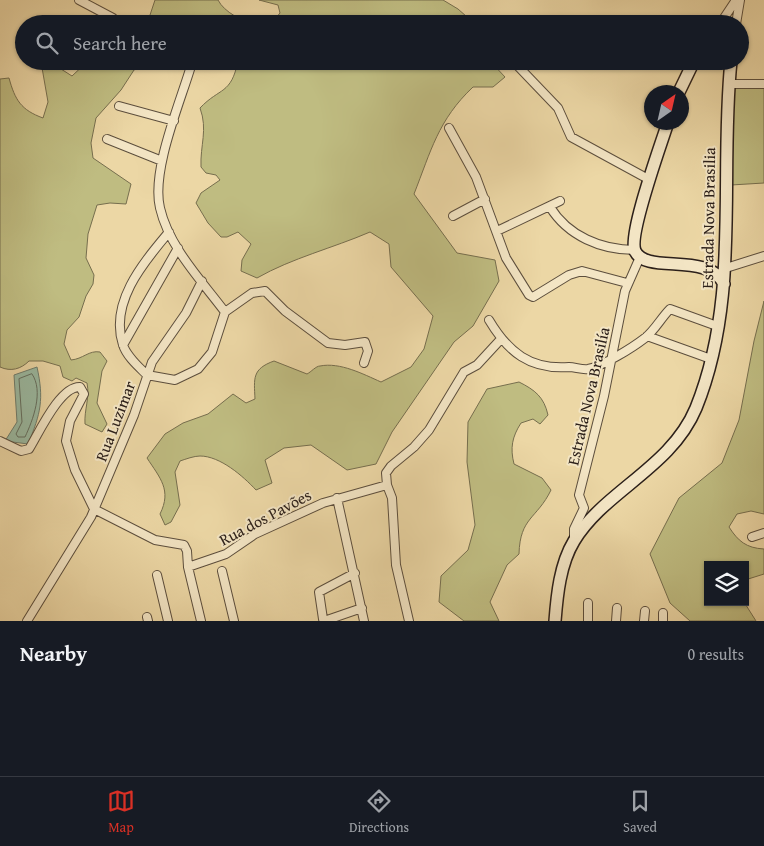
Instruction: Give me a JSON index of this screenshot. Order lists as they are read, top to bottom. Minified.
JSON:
{"streets":{"street":["Estrada Nova Brasilia","Estrada Nova Brasilía","Rua Luzimar","Rua dos Pavões"]},"crossings":[["Estrada Nova Brasilia","Estrada Nova Brasilía"]],"north":"top right","page":{"search":"Search here","heading":["Nearby","0 results"],"nav":["Map","Directions","Saved"]}}
